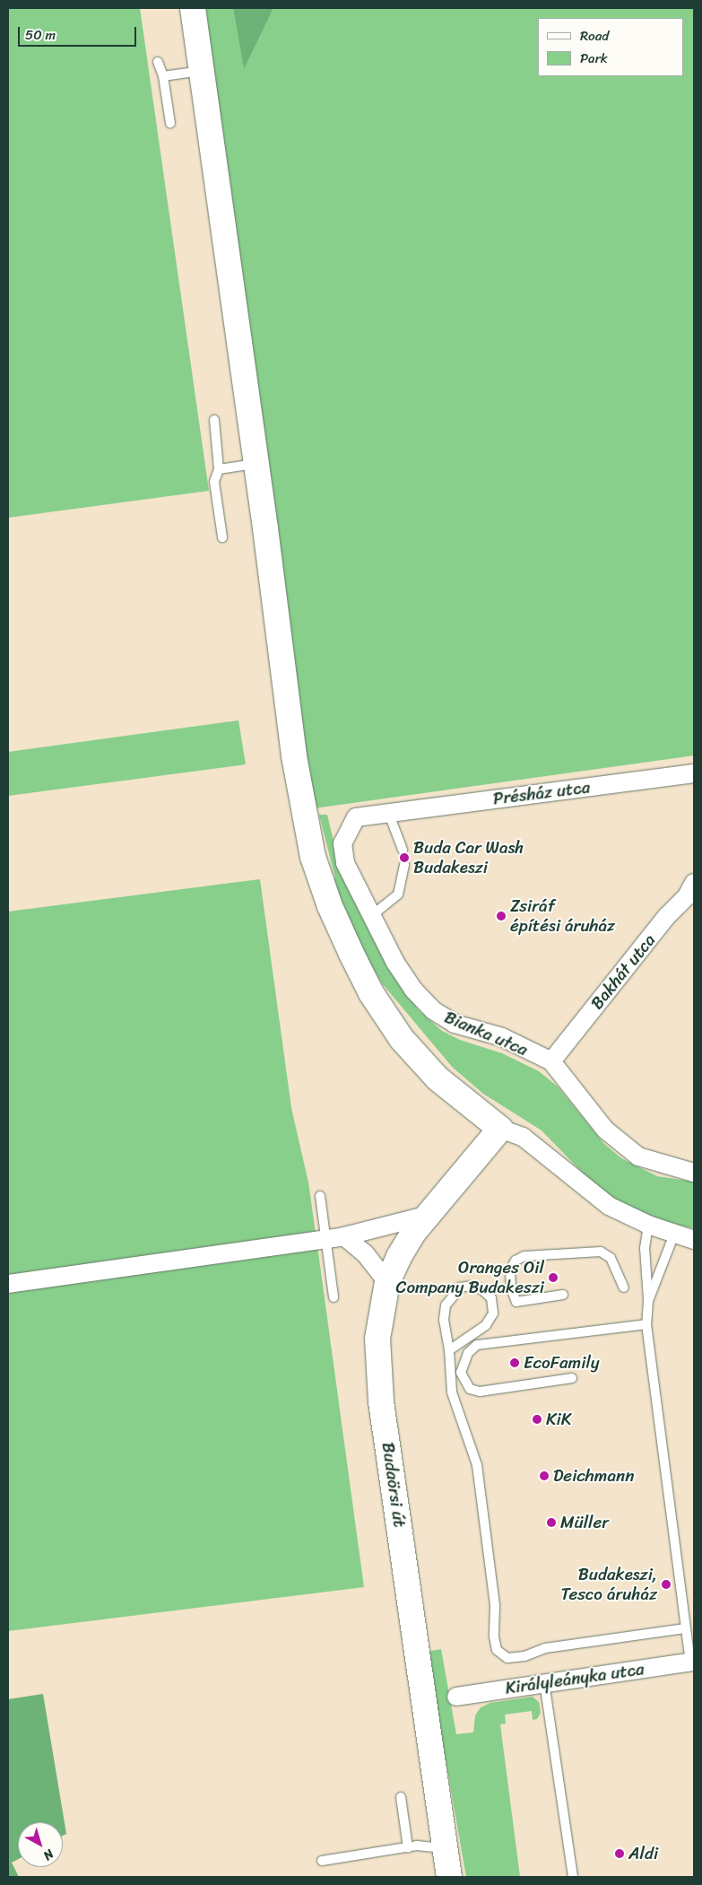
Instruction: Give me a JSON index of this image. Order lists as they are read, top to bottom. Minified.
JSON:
{"streets":{"main road":["Budaörsi út"],"street":["Présház utca","Bakhát utca","Bianka utca","Királyleányka utca"]},"crossings":[["Présház utca","Bianka utca"],["Bakhát utca","Bianka utca"]],"places":["Buda Car Wash Budakeszi","Zsiráf építési áruház","Oranges Oil Company Budakeszi","EcoFamily","KiK","Deichmann","Müller","Budakeszi, Tesco áruház","Aldi"],"legend":["Road","Park"],"scale_bar":"50 m","north":"bottom right"}
